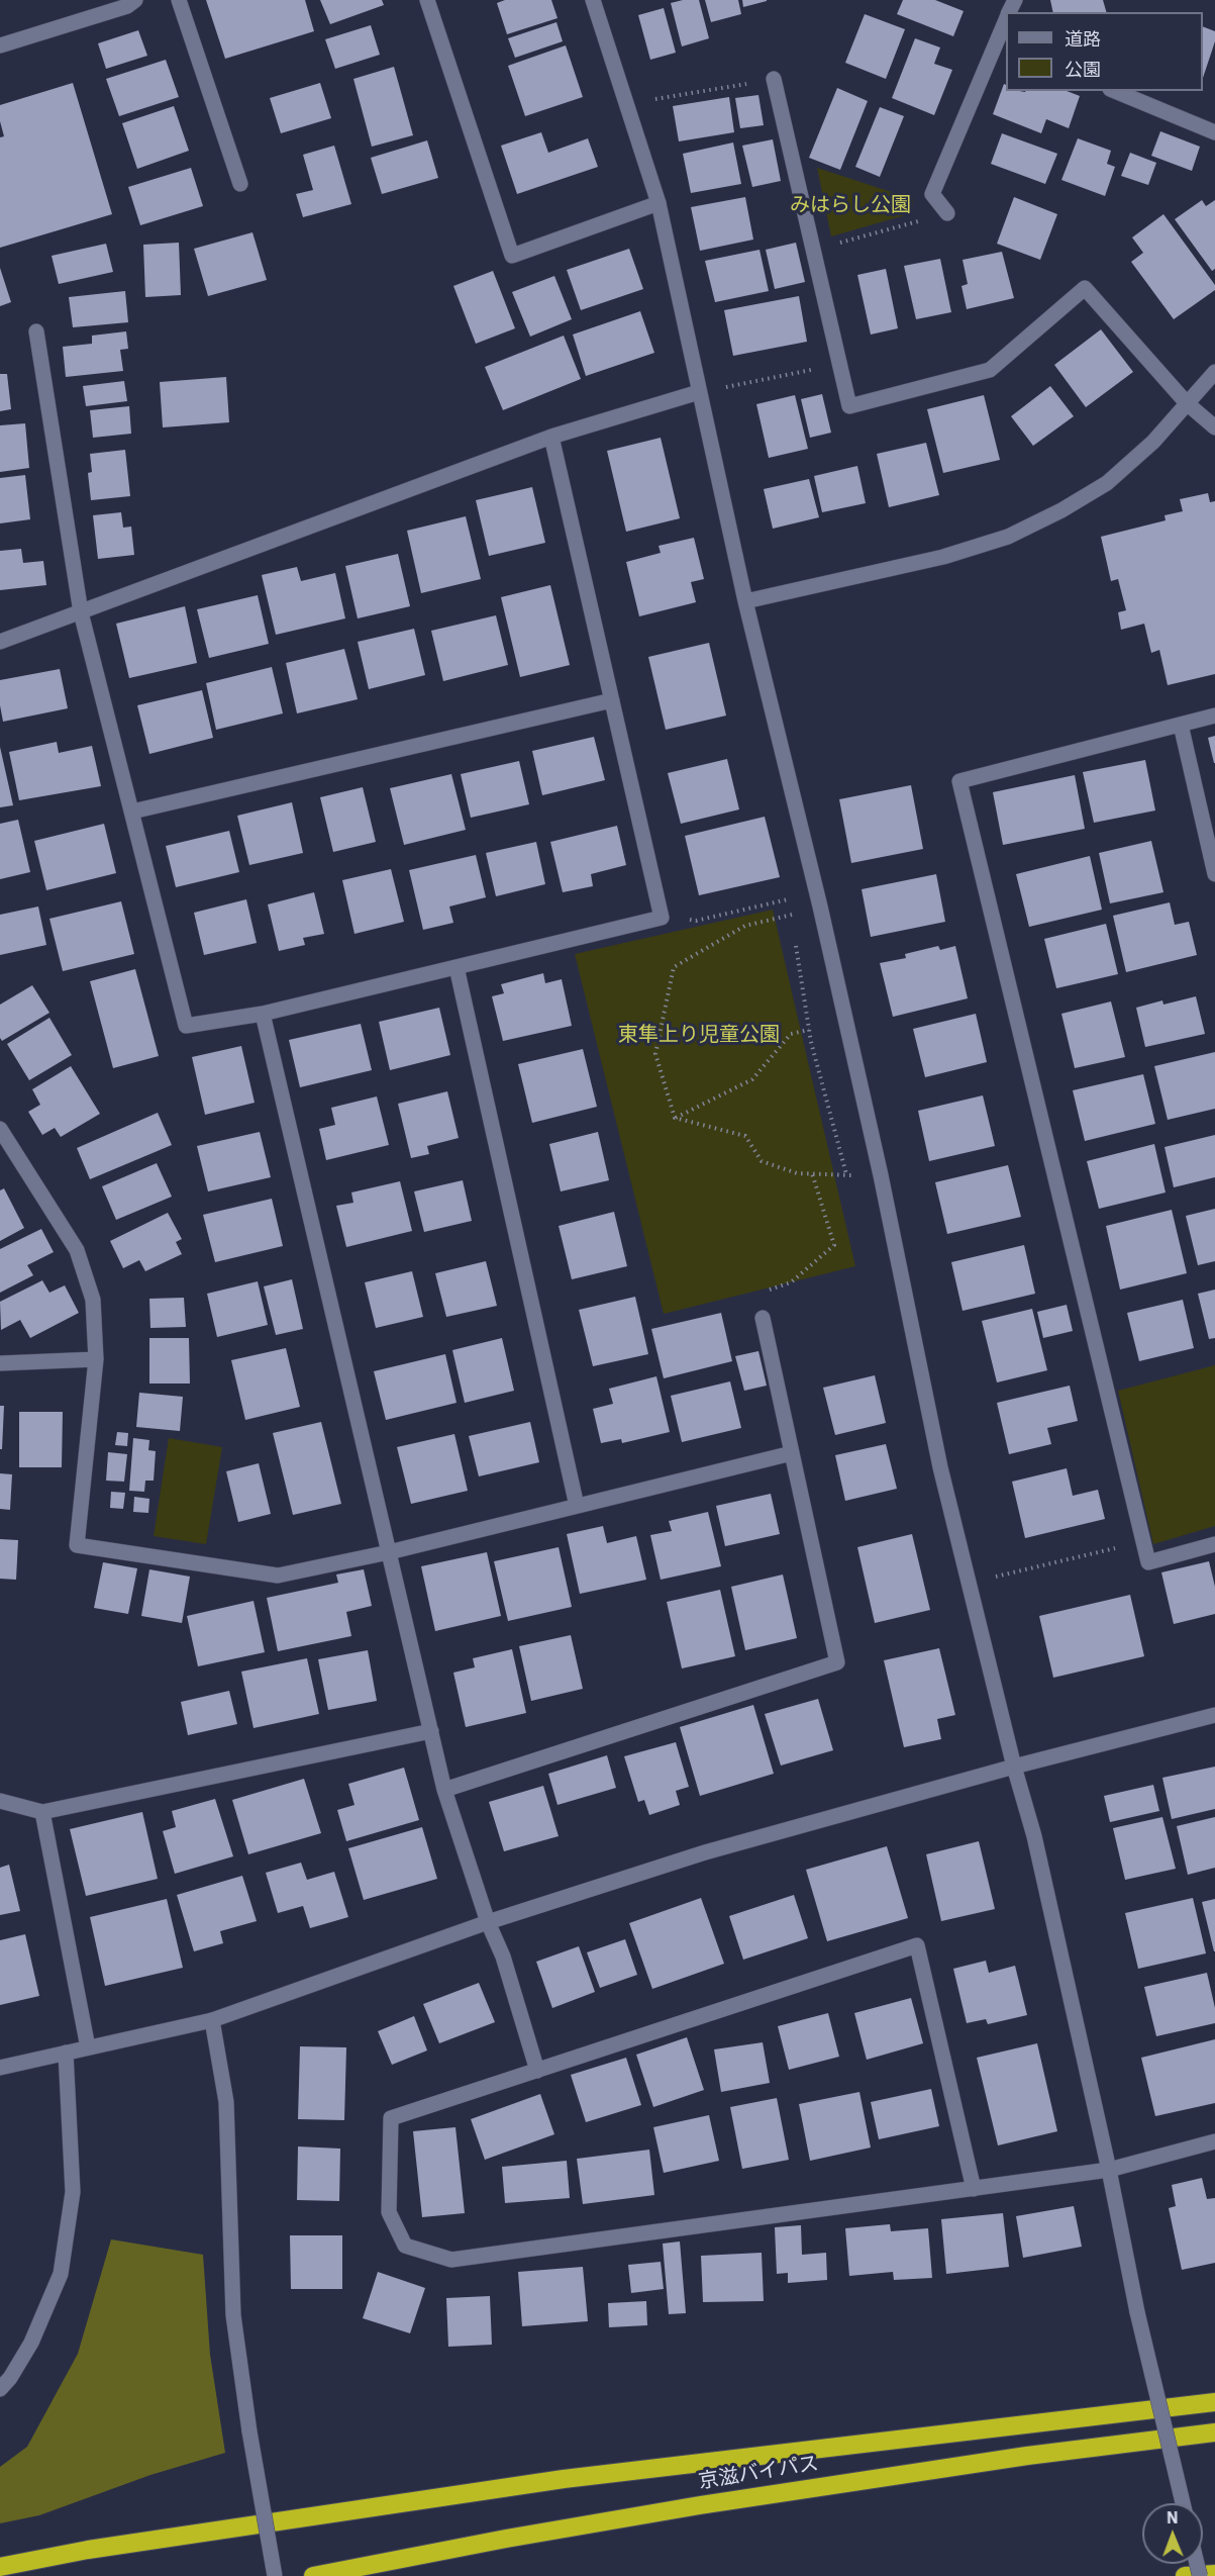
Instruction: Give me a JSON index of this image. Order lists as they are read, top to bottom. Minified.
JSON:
{"streets":{"highway":["京滋バイパス"]},"parks":["みはらし公園","東隼上り児童公園"],"legend":["道路","公園"],"north":"top"}
